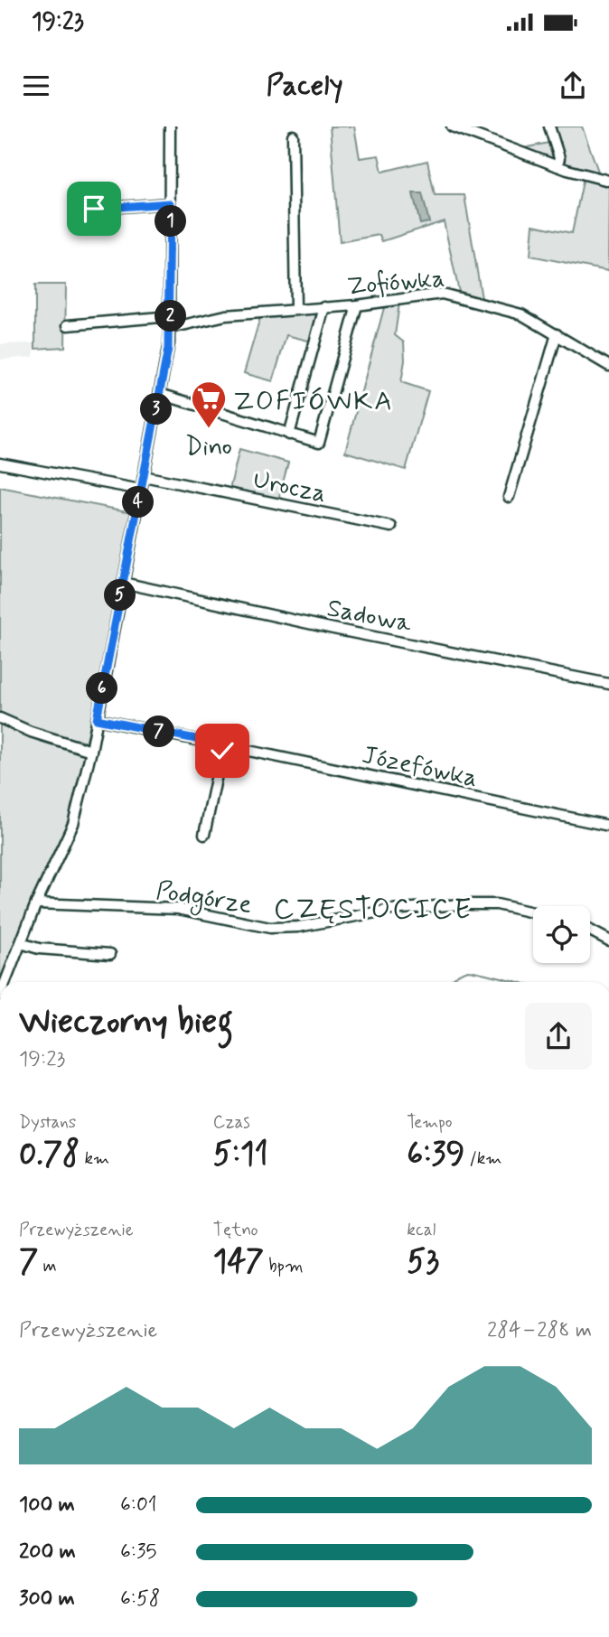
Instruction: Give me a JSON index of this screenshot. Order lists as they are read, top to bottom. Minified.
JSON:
{"streets":{"street":["Zofiówka","Urocza","Sadowa","Józefówka","Podgórze"]},"districts":["ZOFIÓWKA","CZĘSTOCICE"],"places":{"supermarket":["Dino"]},"page":{"status":"19:23","header":"Pacely","pins":["1","2","3","4","5","6","7"],"heading":["Wieczorny bieg","19:23"],"stats":[["Dystans","0.78 km"],["Czas","5:11"],["Tempo","6:39 /km"],["Przewyższenie","7 m"],["Tętno","147 bpm"],["kcal","53"]],"chart":["Przewyższenie","284–288 m"],"list":[{"name":"100 m","note":"6:01"},{"name":"200 m","note":"6:35"},{"name":"300 m","note":"6:58"}]}}
